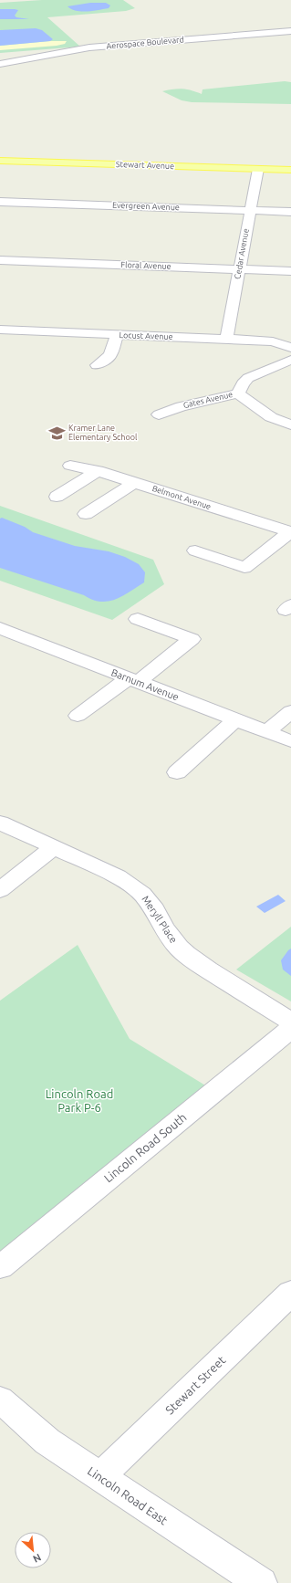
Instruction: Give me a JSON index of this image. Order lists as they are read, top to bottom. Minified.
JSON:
{"streets":{"main road":["Stewart Avenue"],"street":["Aerospace Boulevard","Evergreen Avenue","Cedar Avenue","Floral Avenue","Locust Avenue","Gates Avenue","Belmont Avenue","Barnum Avenue","Meryll Place","Lincoln Road South","Stewart Street","Lincoln Road East"]},"crossings":[["Stewart Avenue","Cedar Avenue"],["Evergreen Avenue","Cedar Avenue"],["Cedar Avenue","Floral Avenue"],["Cedar Avenue","Locust Avenue"],["Stewart Street","Lincoln Road East"]],"parks":["Lincoln Road Park P-6"],"places":{"school or university":["Kramer Lane Elementary School"]},"north":"bottom right"}
